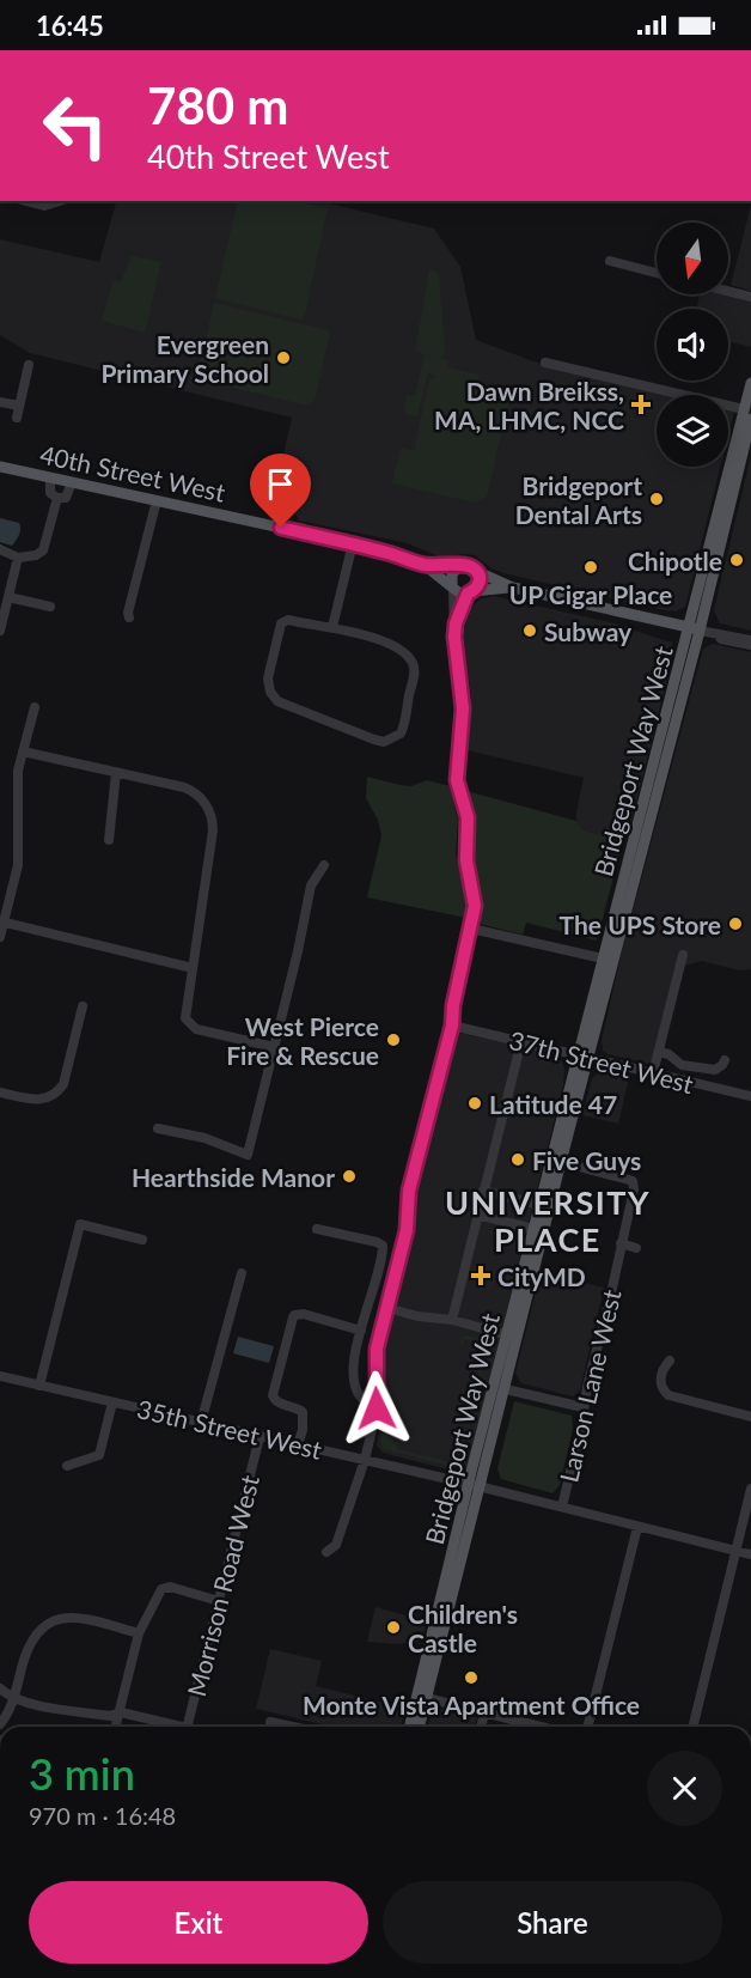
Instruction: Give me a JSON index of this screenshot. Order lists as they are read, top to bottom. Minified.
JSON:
{"streets":{"main road":["40th Street West","Bridgeport Way West"],"street":["37th Street West","Larson Lane West","35th Street West","Morrison Road West"]},"crossings":[["Bridgeport Way West","37th Street West"],["Bridgeport Way West","Larson Lane West"],["Bridgeport Way West","35th Street West"],["Larson Lane West","35th Street West"],["35th Street West","Morrison Road West"]],"districts":["UNIVERSITY PLACE"],"places":{"other":["Evergreen Primary School","Bridgeport Dental Arts","Chipotle","UP Cigar Place","Subway","The UPS Store","West Pierce Fire & Rescue","Latitude 47","Five Guys","Hearthside Manor","Children's Castle","Monte Vista Apartment Office"],"health":["Dawn Breikss, MA, LHMC, NCC","CityMD"]},"north":"bottom","page":{"status":"16:45","turn":["780 m","40th Street West"],"heading":["3 min","970 m · 16:48"],"buttons":["Exit","Share"]}}
